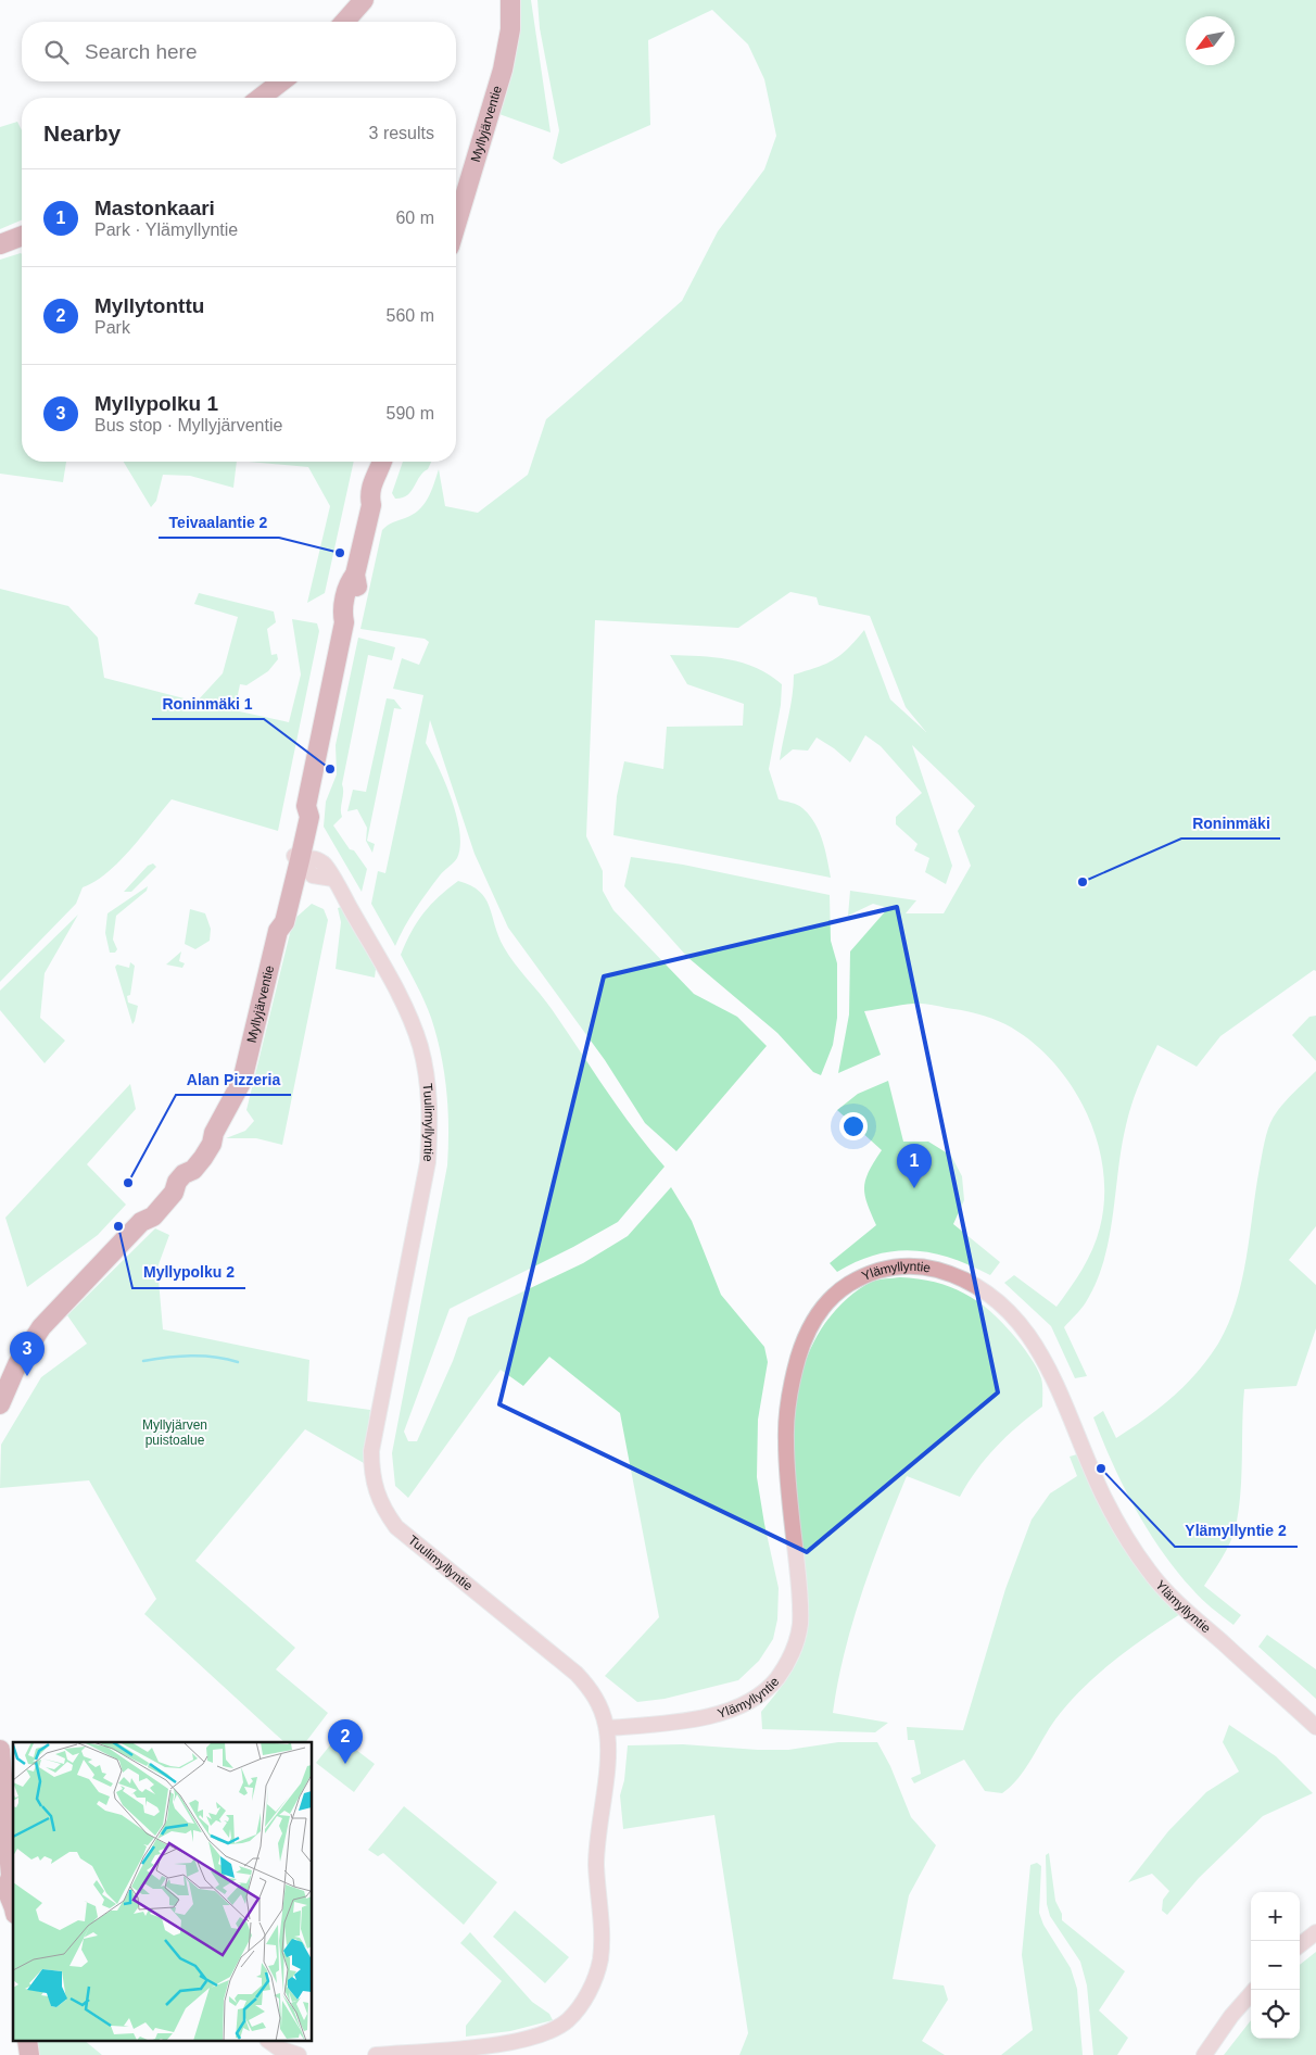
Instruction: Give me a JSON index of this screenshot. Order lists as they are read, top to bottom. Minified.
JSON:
{"streets":{"main road":["Myllyjärventie"],"street":["Tuulimyllyntie","Ylämyllyntie"]},"crossings":[["Myllyjärventie","Tuulimyllyntie"],["Tuulimyllyntie","Ylämyllyntie"]],"parks":["Myllyjärven puistoalue"],"places":["Teivaalantie 2","Roninmäki 1","Roninmäki","Alan Pizzeria","Myllypolku 2","Ylämyllyntie 2"],"north":"bottom left","page":{"search":"Search here","heading":["Nearby","3 results"],"list":[{"mark":"1","name":"Mastonkaari","note":"Park · Ylämyllyntie","value":"60 m"},{"mark":"2","name":"Myllytonttu","note":"Park","value":"560 m"},{"mark":"3","name":"Myllypolku 1","note":"Bus stop · Myllyjärventie","value":"590 m"}],"pins":["1","3","2"],"map_buttons":["+","−"]}}
